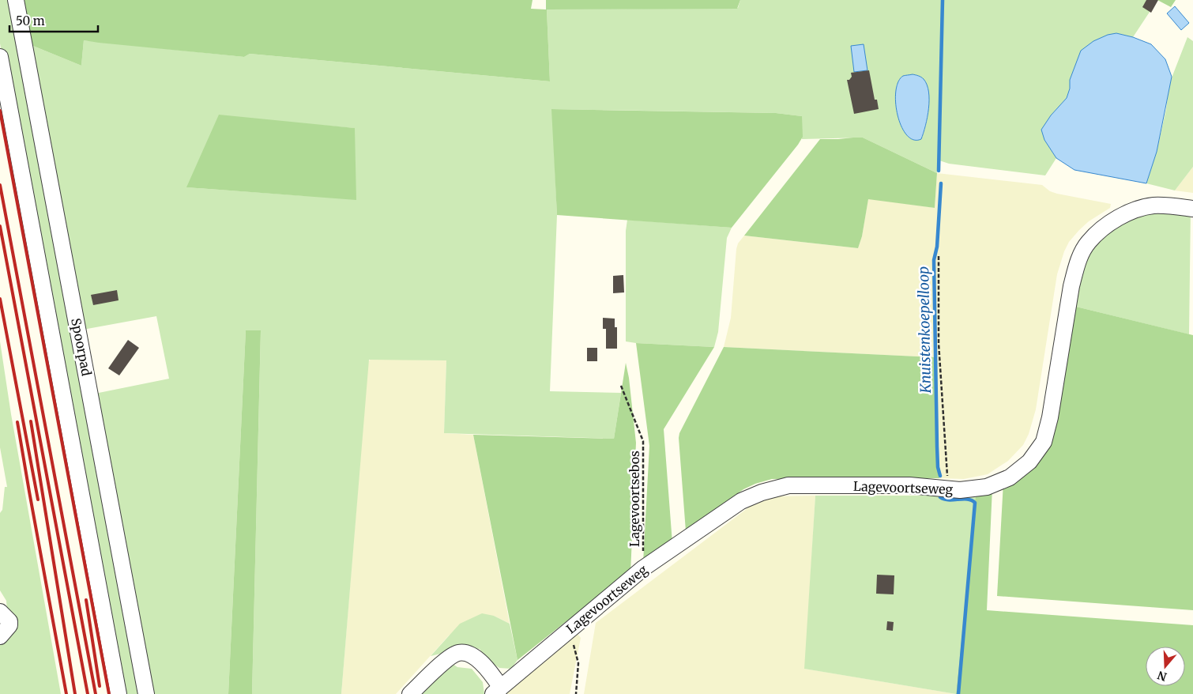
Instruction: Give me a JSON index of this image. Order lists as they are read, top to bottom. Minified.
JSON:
{"streets":{"street":["Spoorpad","Lagevoortseweg"],"path":["Lagevoortsebos"]},"crossings":[["Lagevoortseweg","Lagevoortsebos"]],"water":["Knuistenkoepelloop"],"scale_bar":"50 m","north":"bottom"}
